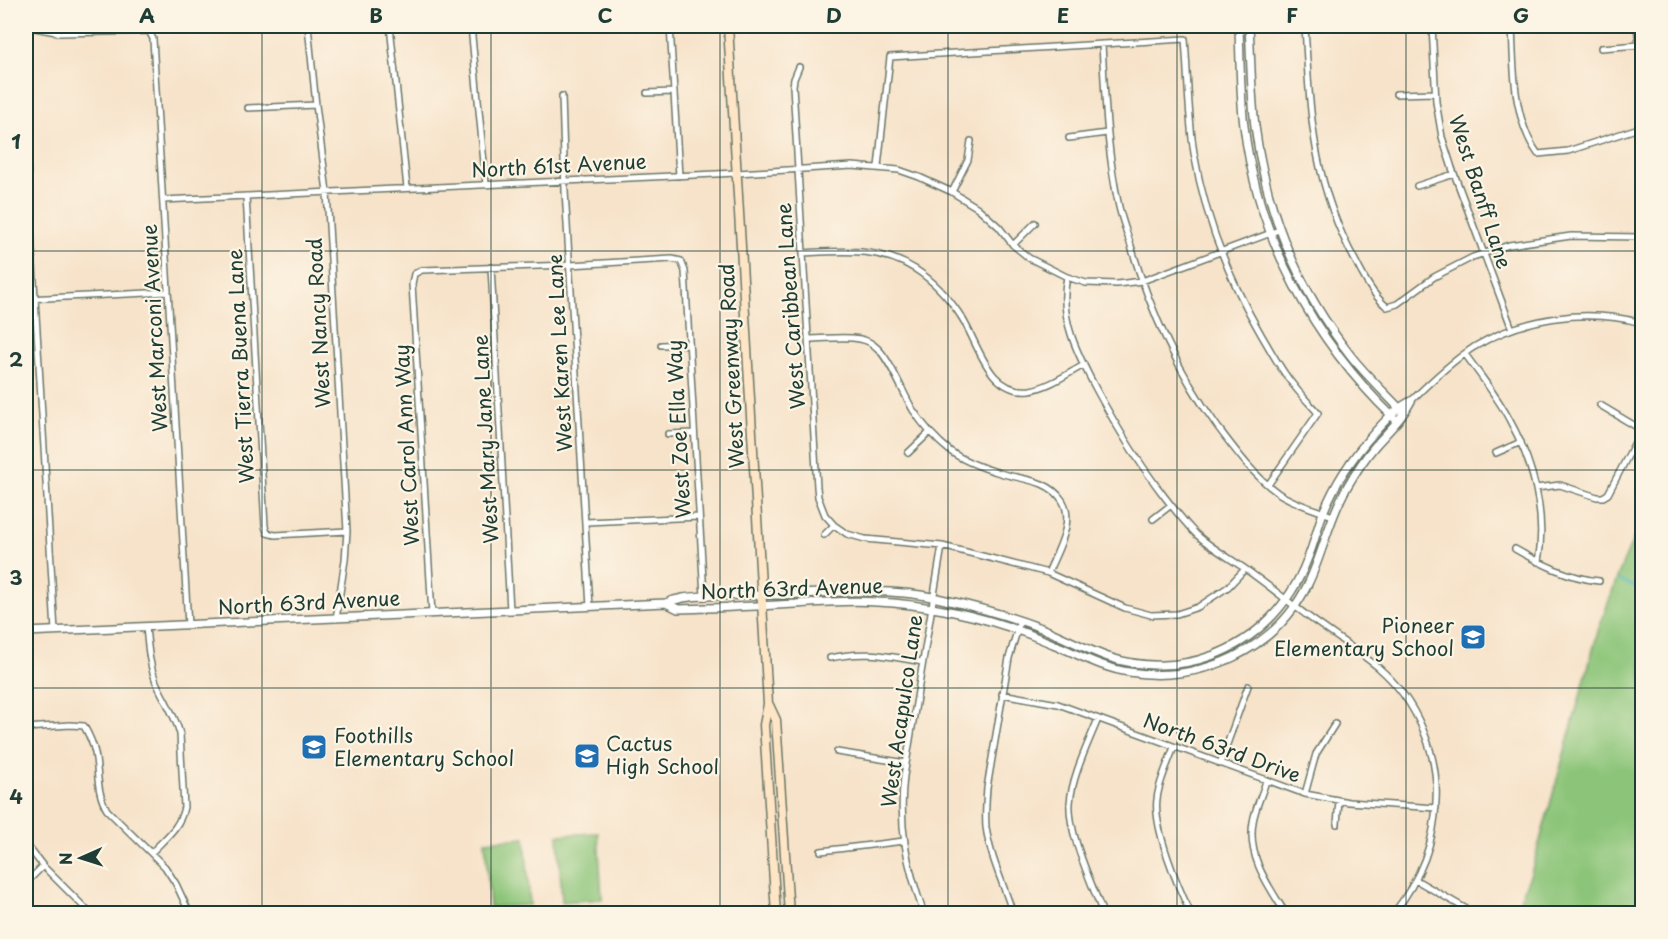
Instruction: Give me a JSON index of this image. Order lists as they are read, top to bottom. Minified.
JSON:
{"streets":{"main road":["West Greenway Road"],"street":["North 61st Avenue","West Banff Lane","West Caribbean Lane","West Nancy Road","West Marconi Avenue","West Karen Lee Lane","West Tierra Buena Lane","West Zoe Ella Way","West Mary Jane Lane","West Carol Ann Way","North 63rd Avenue","West Acapulco Lane","North 63rd Drive"]},"crossings":[["North 61st Avenue","West Caribbean Lane"],["North 61st Avenue","West Nancy Road"],["North 61st Avenue","West Marconi Avenue"],["North 61st Avenue","West Karen Lee Lane"],["North 61st Avenue","West Tierra Buena Lane"],["North 61st Avenue","West Greenway Road"],["West Banff Lane","North 63rd Avenue"],["West Nancy Road","West Tierra Buena Lane"],["West Nancy Road","North 63rd Avenue"],["West Marconi Avenue","North 63rd Avenue"],["West Karen Lee Lane","West Zoe Ella Way"],["West Karen Lee Lane","North 63rd Avenue"],["West Greenway Road","North 63rd Avenue"],["West Zoe Ella Way","North 63rd Avenue"],["West Mary Jane Lane","West Carol Ann Way"],["West Mary Jane Lane","North 63rd Avenue"],["West Carol Ann Way","North 63rd Avenue"],["North 63rd Avenue","West Acapulco Lane"]],"places":{"school or university":["Pioneer Elementary School","Foothills Elementary School","Cactus High School"]},"north":"left","grid":{"columns":["A","B","C","D","E","F","G"],"rows":["1","2","3","4"]}}
